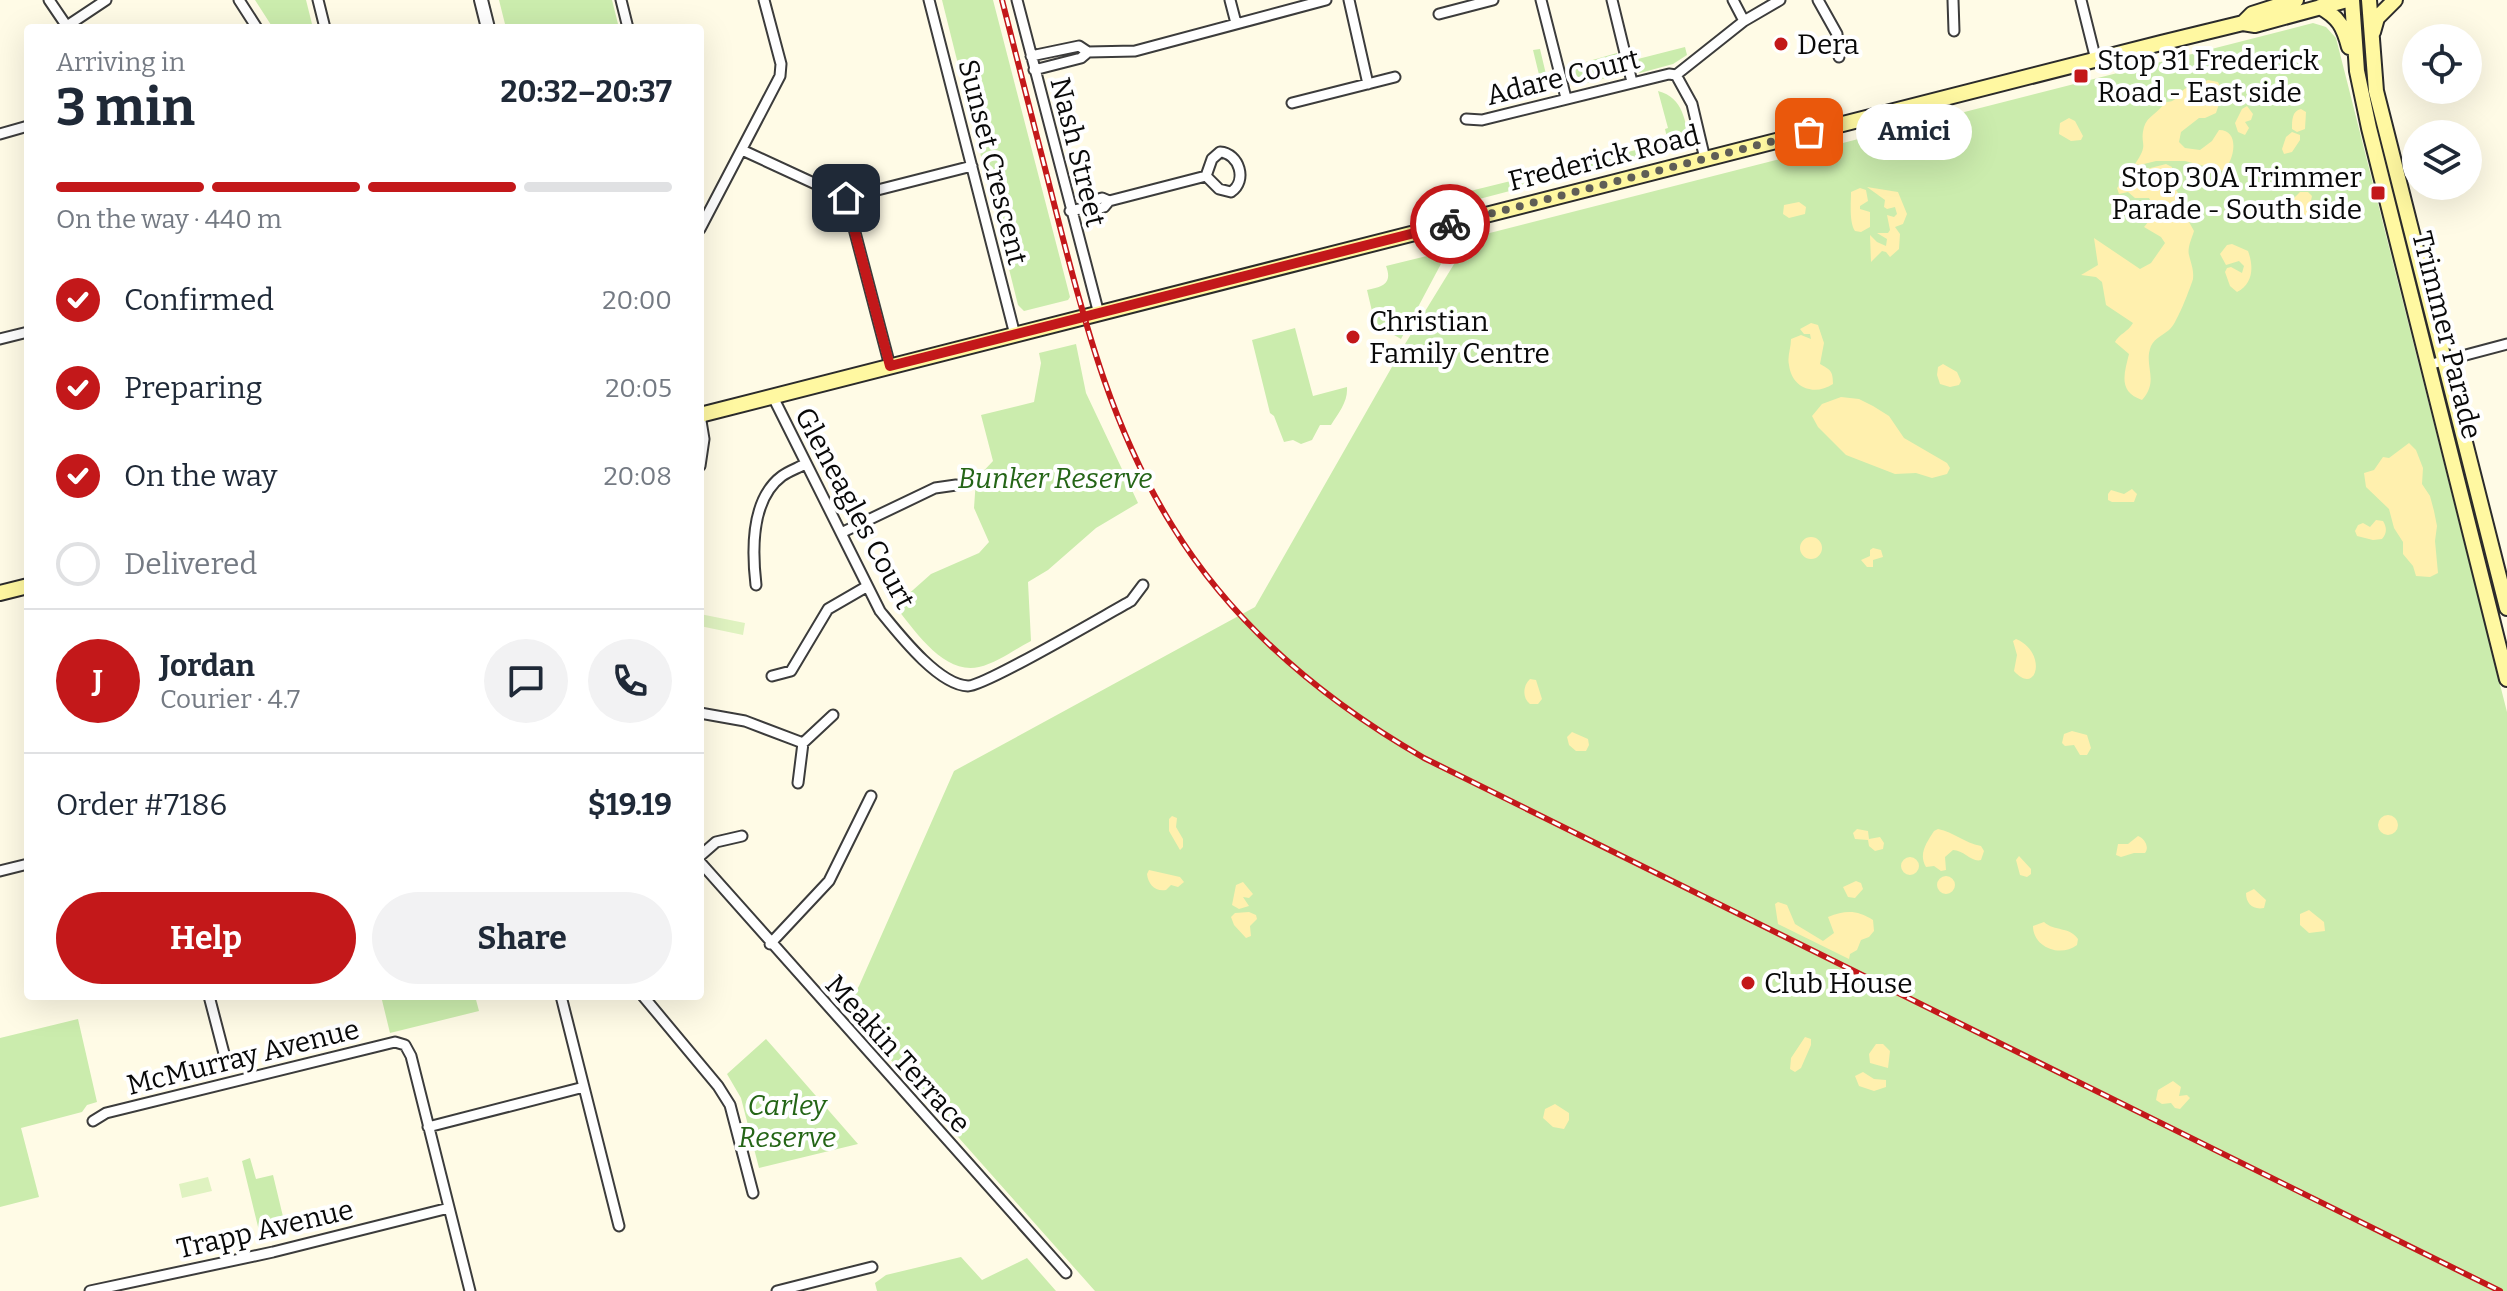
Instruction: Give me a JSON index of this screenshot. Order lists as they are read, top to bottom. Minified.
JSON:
{"streets":{"main road":["Frederick Road","Trimmer Parade"],"street":["Adare Court","Nash Street","Sunset Crescent","Gleneagles Court","Meakin Terrace","McMurray Avenue","Trapp Avenue"]},"crossings":[["Adare Court","Frederick Road"],["Nash Street","Frederick Road"],["Frederick Road","Sunset Crescent"],["Frederick Road","Trimmer Parade"],["Frederick Road","Gleneagles Court"]],"parks":["Bunker Reserve","Carley Reserve"],"places":{"other":["Dera","Amici","Christian Family Centre","Club House"],"transit":["Stop 31 Frederick Road - East side","Stop 30A Trimmer Parade - South side"]},"page":{"heading":["3 min","Arriving in","20:32–20:37"],"panel":["Jordan","Courier · 4.7","Order #7186","$19.19"],"bubble":"Amici","bar":"On the way · 440 m","list":[["Confirmed","20:00"],["Preparing","20:05"],["On the way","20:08"],"Delivered"],"round":"J","buttons":["Help","Share"]}}
